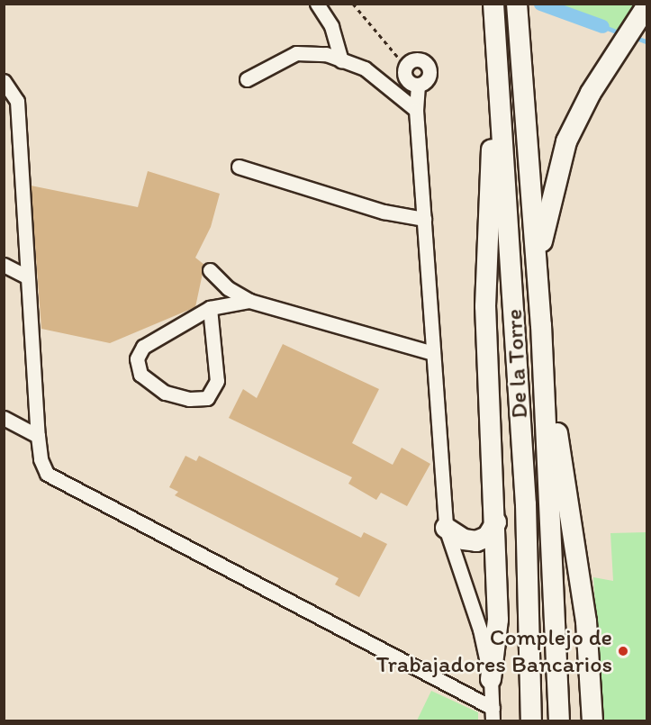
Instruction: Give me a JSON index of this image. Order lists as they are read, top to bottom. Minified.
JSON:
{"streets":{"highway":["De la Torre"]},"places":["Complejo de Trabajadores Bancarios"]}
